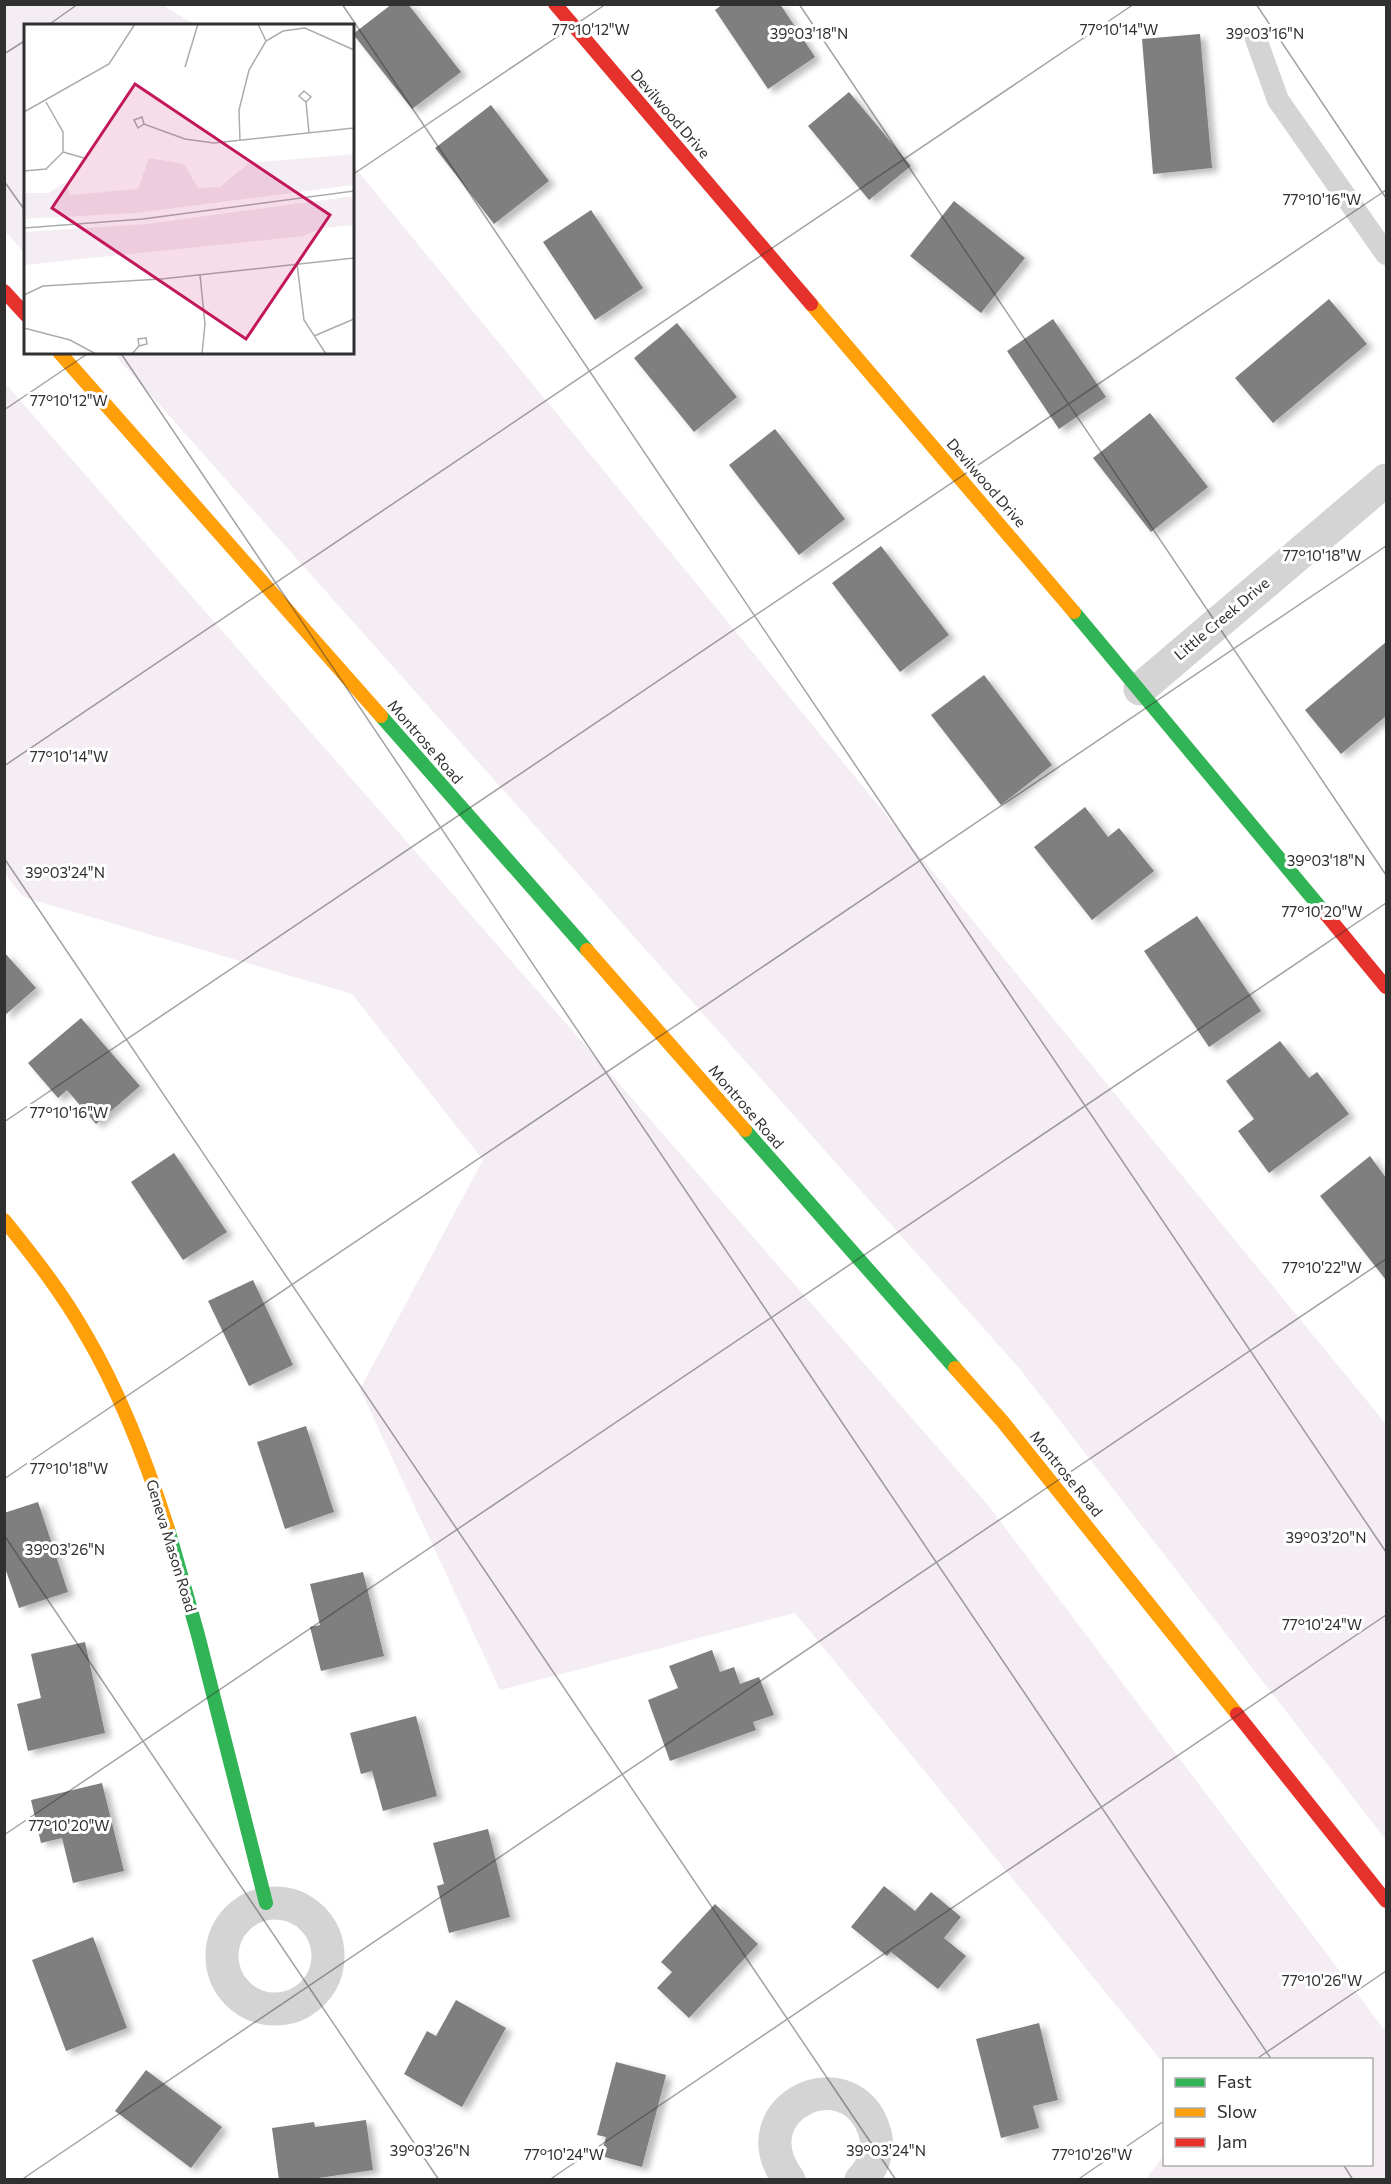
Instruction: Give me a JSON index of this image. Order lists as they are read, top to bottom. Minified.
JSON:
{"streets":{"main road":["Devilwood Drive","Montrose Road","Geneva Mason Road"],"street":["Little Creek Drive"]},"crossings":[["Devilwood Drive","Little Creek Drive"]],"legend":["Fast","Slow","Jam"],"coordinates":["77°10'12\"W","77°10'14\"W","39°03'18\"N","39°03'16\"N","77°10'16\"W","77°10'18\"W","39°03'24\"N","77°10'20\"W","77°10'22\"W","39°03'20\"N","39°03'26\"N","77°10'24\"W","77°10'26\"W"]}
